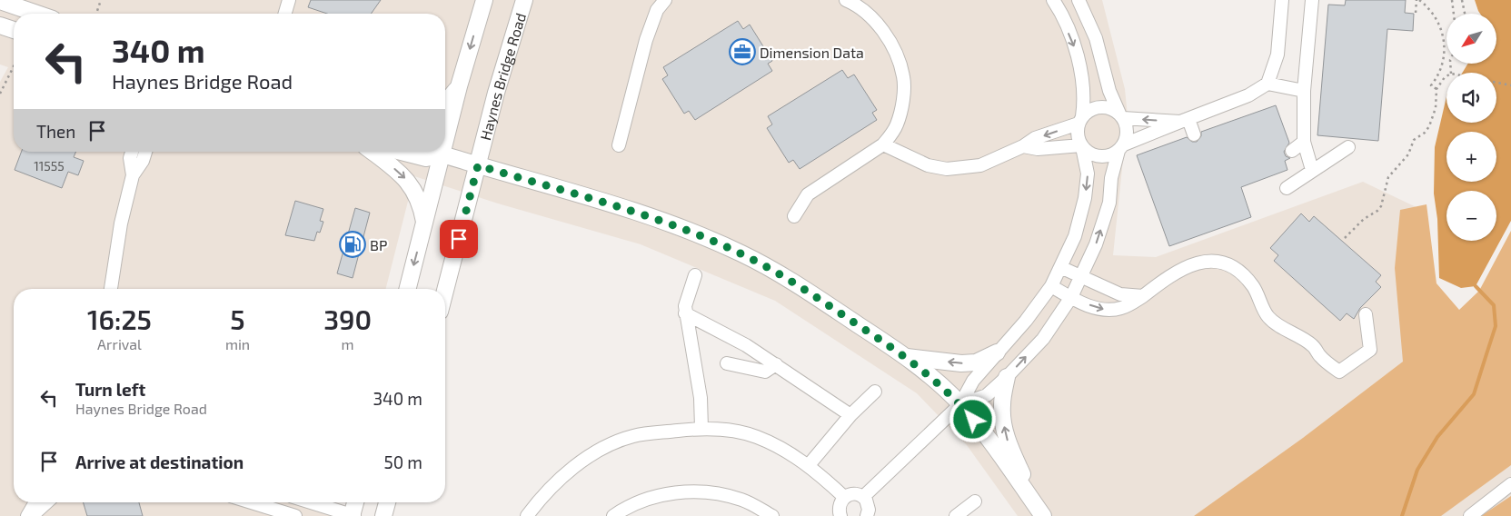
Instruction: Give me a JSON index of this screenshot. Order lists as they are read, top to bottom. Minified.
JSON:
{"streets":{"main road":["Haynes Bridge Road"]},"places":{"office":["Dimension Data"],"fuel station":["BP"]},"house_numbers":["11555"],"north":"bottom left","page":{"map_buttons":["+","−"],"turn":["340 m","Haynes Bridge Road"],"then":"Then","eta":["16:25","Arrival","5","min","390","m"],"list":[{"name":"Turn left","note":"Haynes Bridge Road","value":"340 m"},{"name":"Arrive at destination","value":"50 m"}]}}
